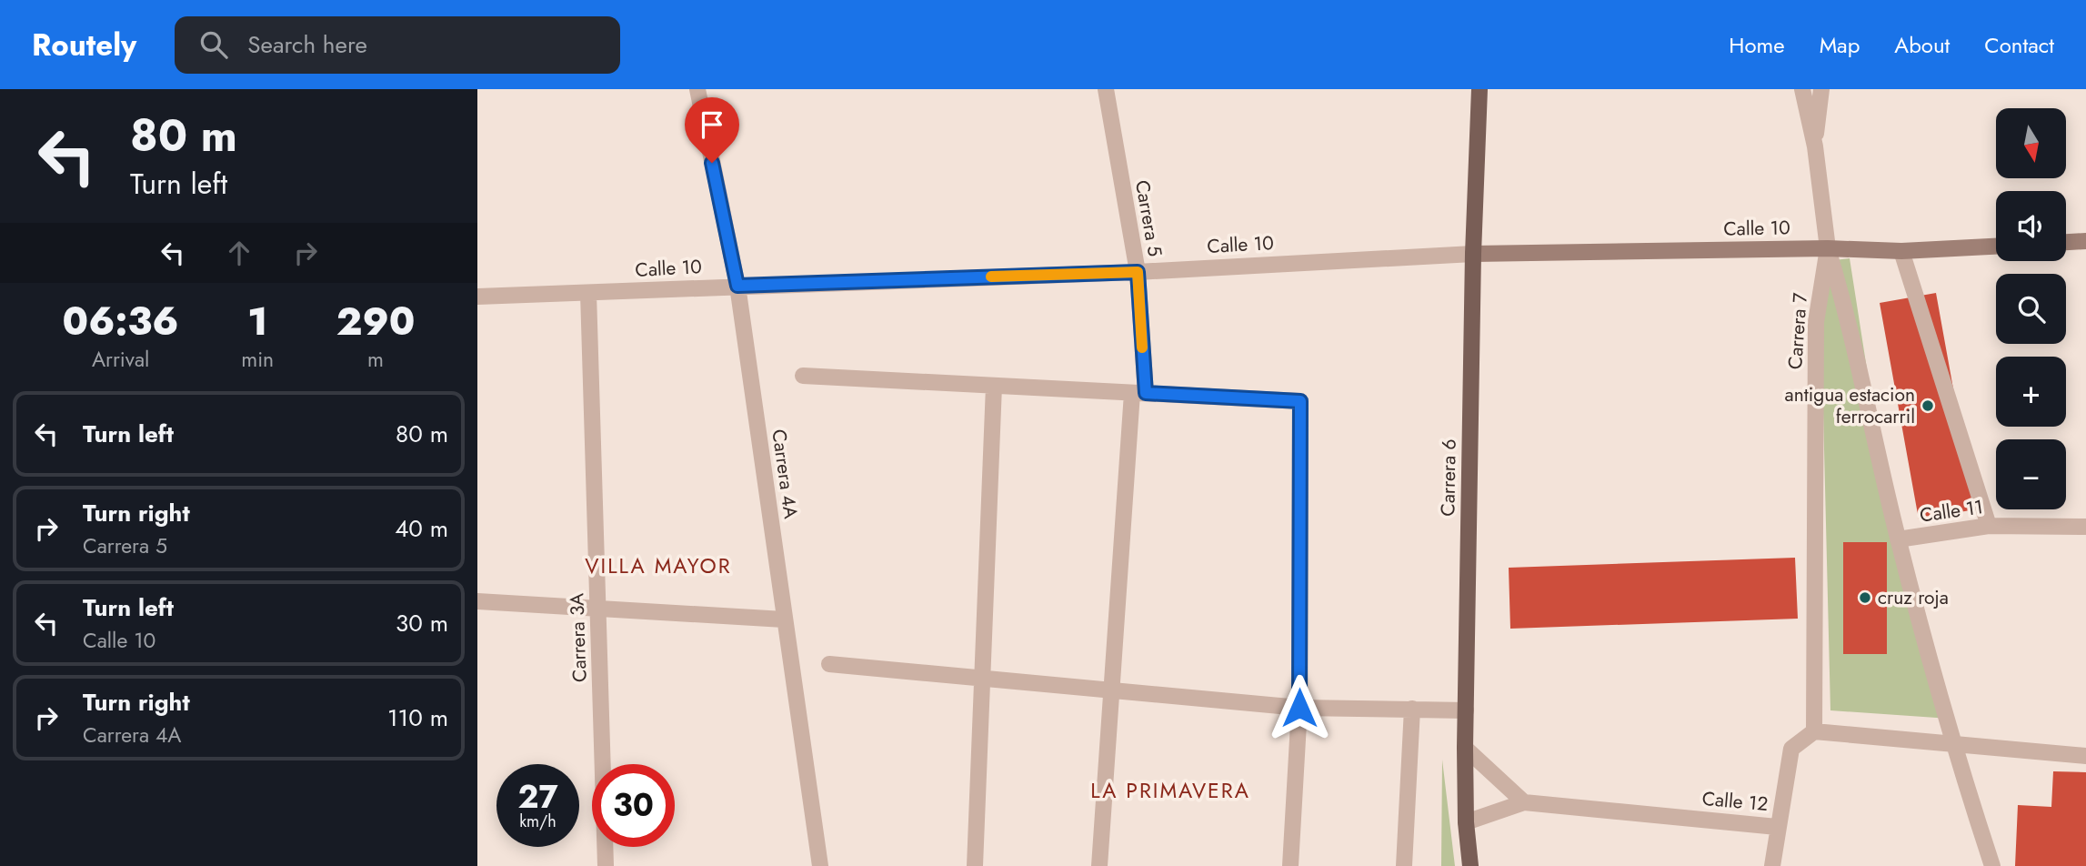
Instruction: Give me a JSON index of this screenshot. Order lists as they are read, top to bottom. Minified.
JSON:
{"streets":{"main road":["Calle 10","Carrera 6"],"street":["Carrera 5","Carrera 7","Carrera 4A","Calle 11","Carrera 3A","Calle 12"]},"crossings":[["Carrera 5","Calle 10"],["Calle 10","Carrera 7"],["Calle 10","Carrera 4A"],["Calle 10","Carrera 6"],["Calle 10","Carrera 3A"],["Carrera 7","Calle 12"],["Carrera 6","Calle 12"]],"districts":["VILLA MAYOR","LA PRIMAVERA"],"places":["antigua estacion ferrocarril","cruz roja"],"north":"bottom","page":{"header":"Routely","search":"Search here","nav":["Home","Map","About","Contact"],"turn":["80 m","Turn left"],"map_buttons":["+","−"],"eta":["06:36","Arrival","1","min","290","m"],"list":[{"name":"Turn left","value":"80 m"},{"name":"Turn right","note":"Carrera 5","value":"40 m"},{"name":"Turn left","note":"Calle 10","value":"30 m"},{"name":"Turn right","note":"Carrera 4A","value":"110 m"}],"speed":"27 km/h","limit":"30"}}
